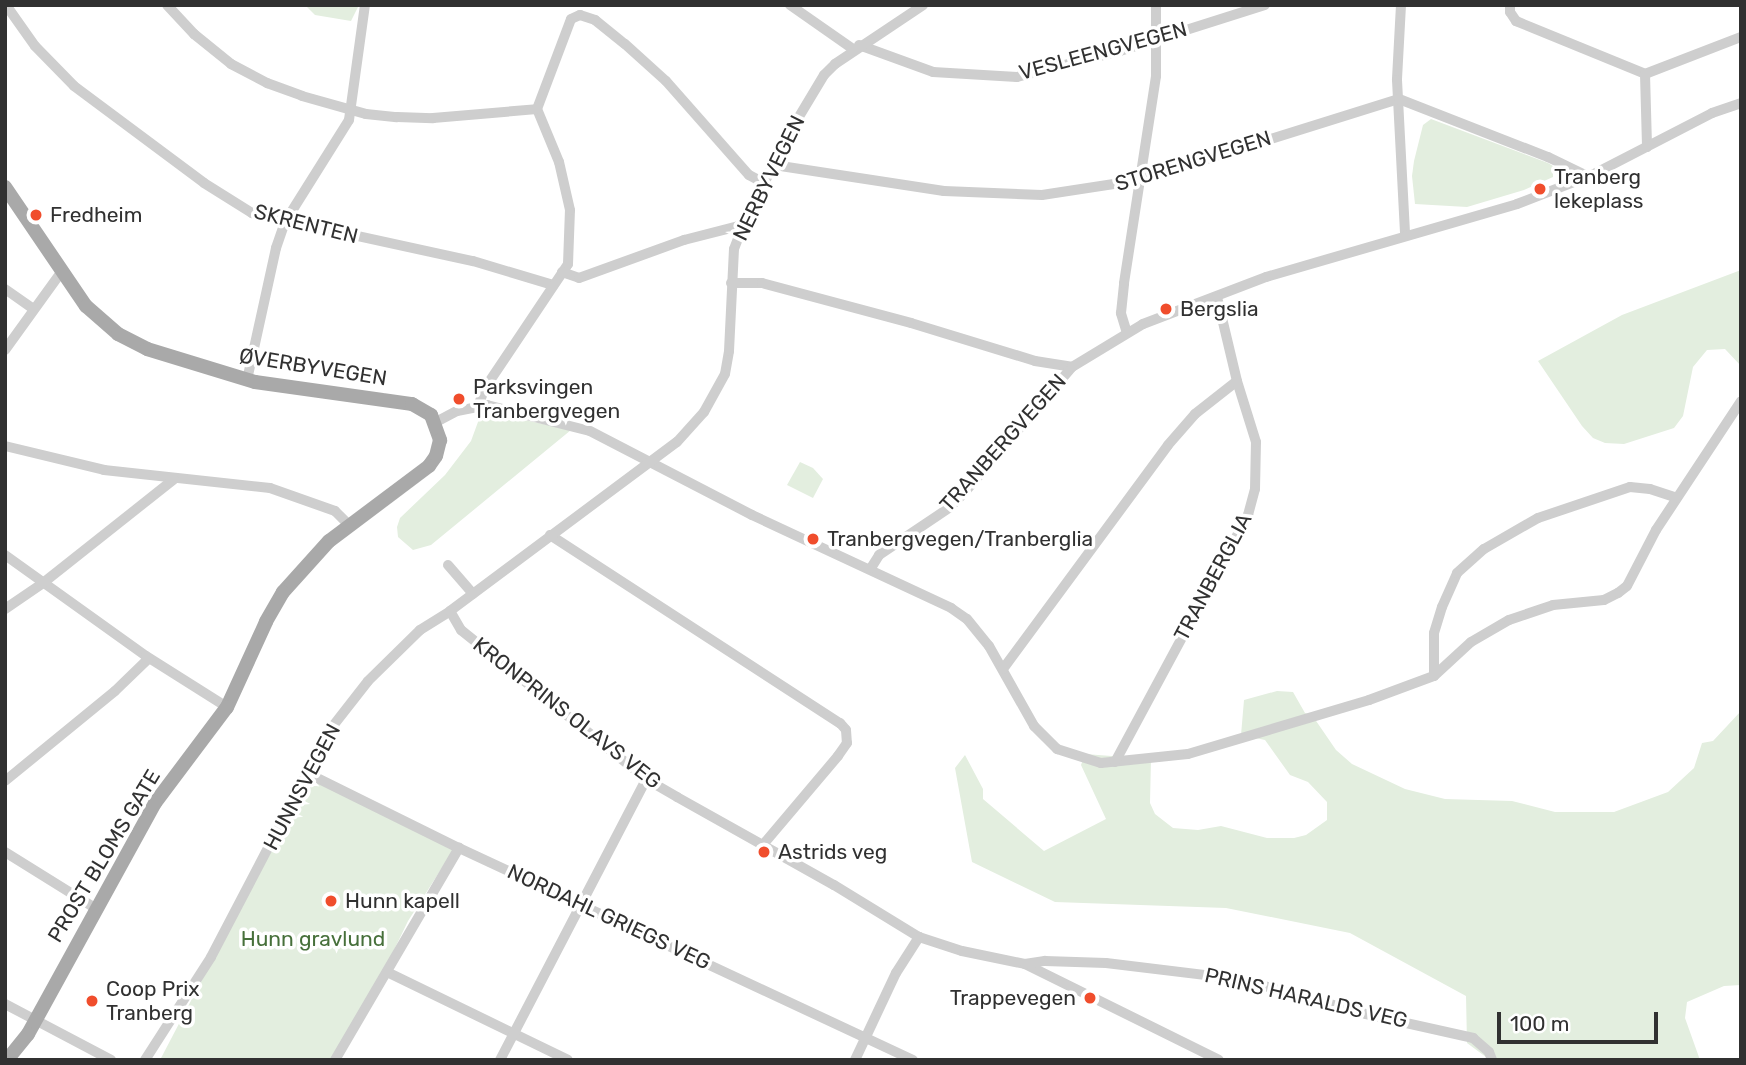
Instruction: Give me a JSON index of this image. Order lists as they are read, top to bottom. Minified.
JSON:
{"streets":{"main road":["ØVERBYVEGEN","PROST BLOMS GATE"],"street":["VESLEENGVEGEN","STORENGVEGEN","NERBYVEGEN","SKRENTEN","TRANBERGVEGEN","TRANBERGLIA","KRONPRINS OLAVS VEG","HUNNSVEGEN","NORDAHL GRIEGS VEG","PRINS HARALDS VEG"]},"crossings":[["VESLEENGVEGEN","NERBYVEGEN"],["STORENGVEGEN","NERBYVEGEN"],["NERBYVEGEN","HUNNSVEGEN"],["ØVERBYVEGEN","PROST BLOMS GATE"],["TRANBERGVEGEN","TRANBERGLIA"],["KRONPRINS OLAVS VEG","HUNNSVEGEN"],["KRONPRINS OLAVS VEG","PRINS HARALDS VEG"],["HUNNSVEGEN","NORDAHL GRIEGS VEG"]],"parks":["Hunn gravlund"],"places":["Tranberg lekeplass","Fredheim","Bergslia","Parksvingen Tranbergvegen","Tranbergvegen/Tranberglia","Astrids veg","Hunn kapell","Trappevegen","Coop Prix Tranberg"],"scale_bar":"100 m"}
